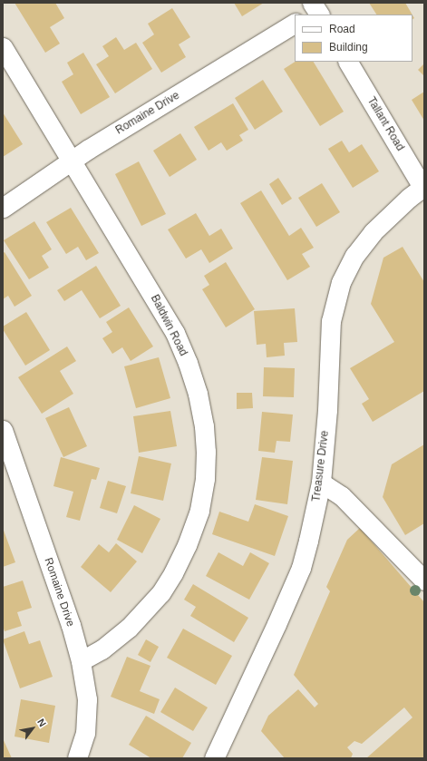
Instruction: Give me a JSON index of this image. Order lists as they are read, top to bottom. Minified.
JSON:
{"streets":{"street":["Romaine Drive","Tallant Road","Baldwin Road","Treasure Drive"]},"crossings":[["Romaine Drive","Baldwin Road"],["Tallant Road","Treasure Drive"]],"legend":["Road","Building"],"north":"top right"}
